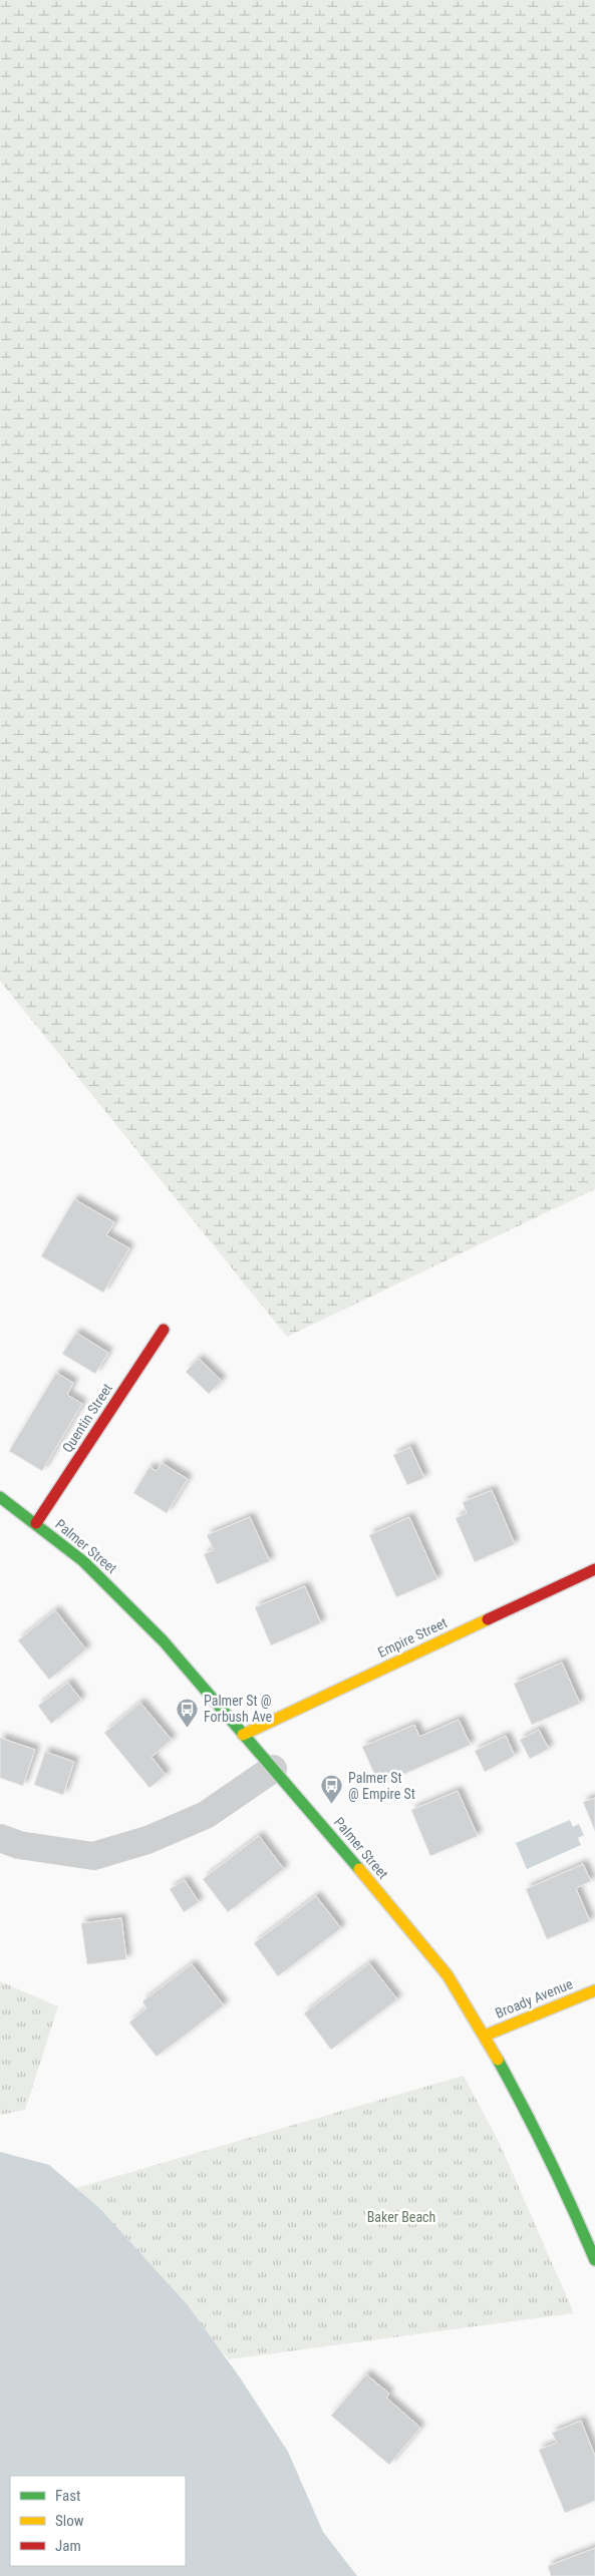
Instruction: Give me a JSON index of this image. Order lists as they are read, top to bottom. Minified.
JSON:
{"streets":{"street":["Quentin Street","Palmer Street","Empire Street","Broady Avenue"]},"crossings":[["Quentin Street","Palmer Street"],["Palmer Street","Empire Street"],["Palmer Street","Broady Avenue"]],"parks":["Baker Beach"],"places":{"bus stop":["Palmer St @ Forbush Ave","Palmer St @ Empire St"]},"legend":["Fast","Slow","Jam"]}
